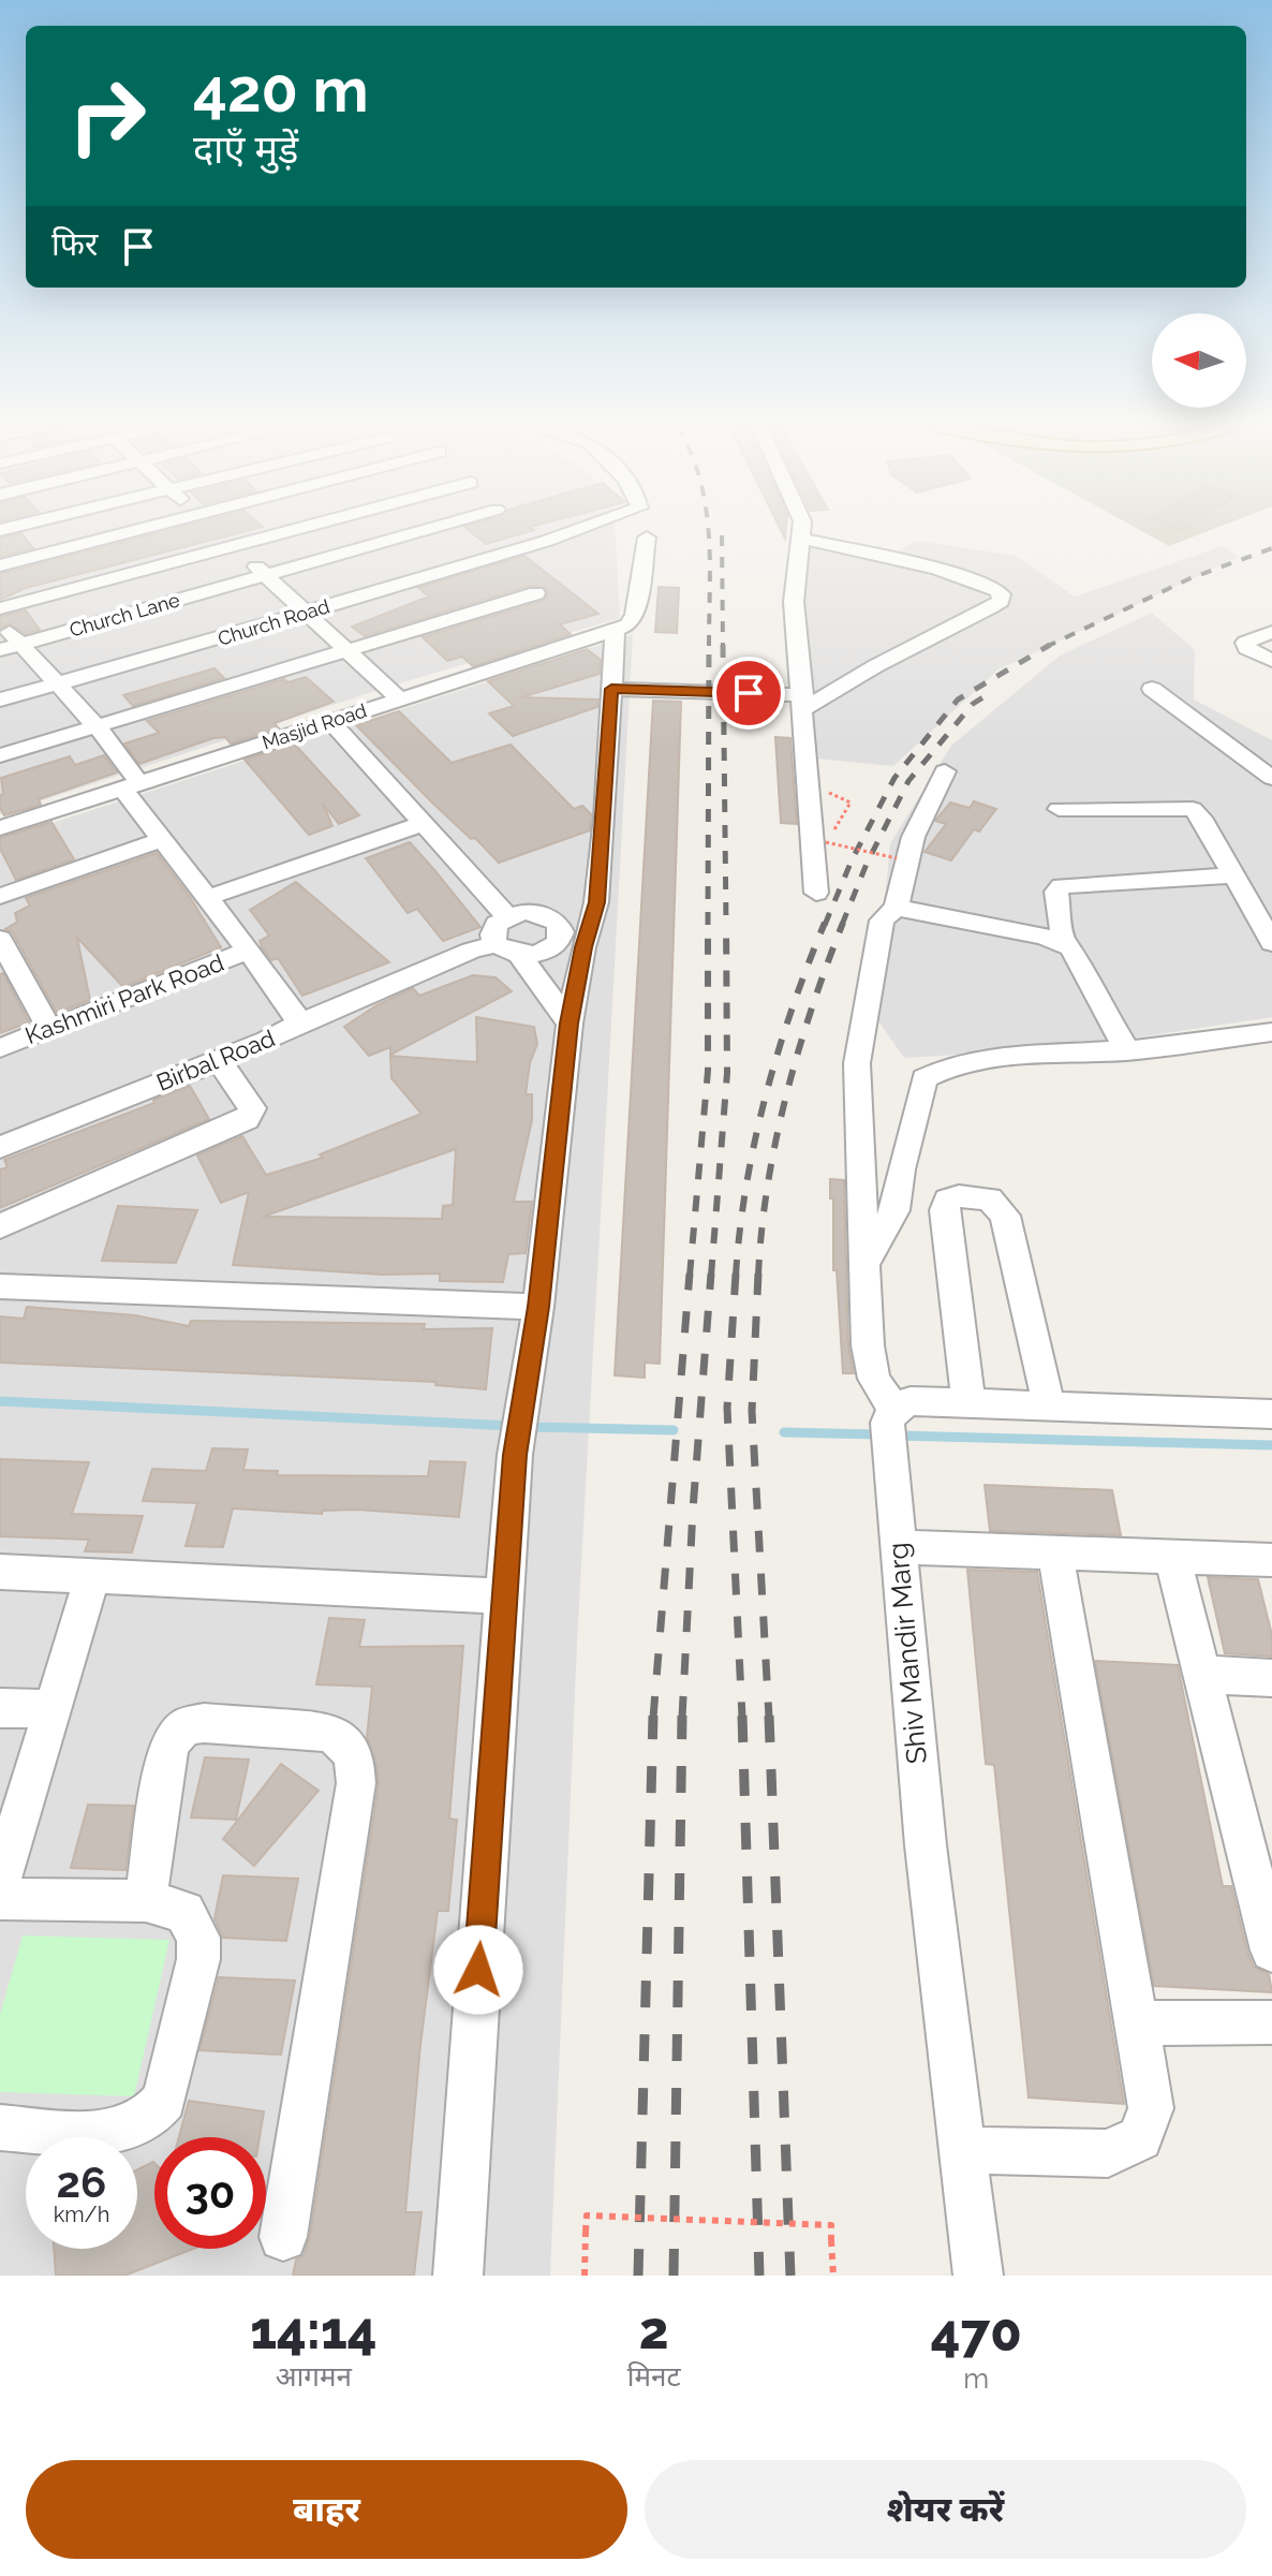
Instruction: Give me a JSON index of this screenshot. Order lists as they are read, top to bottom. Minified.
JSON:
{"streets":{"street":["Church Lane","Church Road","Masjid Road","Kashmiri Park Road","Birbal Road","Shiv Mandir Marg"]},"crossings":[["Church Lane","Birbal Road"],["Church Road","Birbal Road"],["Masjid Road","Birbal Road"],["Kashmiri Park Road","Birbal Road"]],"north":"left","page":{"turn":["420 m","दाएँ मुड़ें"],"then":"फिर","speed":"26 km/h","limit":"30","eta":["14:14","आगमन","2","मिनट","470","m"],"buttons":["बाहर","शेयर करें"]}}
